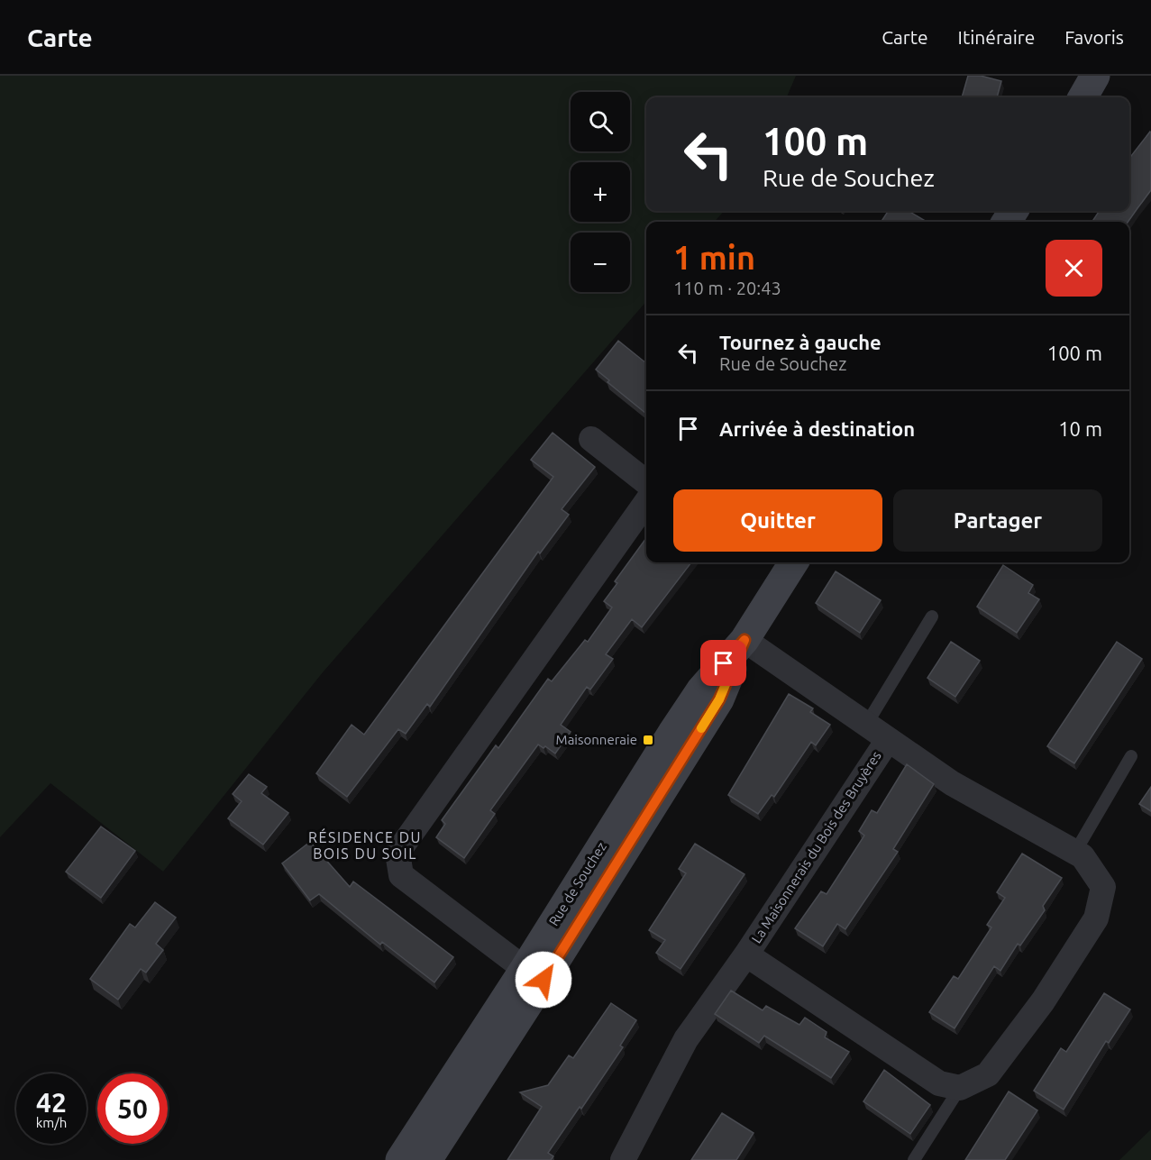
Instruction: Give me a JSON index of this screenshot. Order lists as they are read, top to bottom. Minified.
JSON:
{"streets":{"main road":["Rue de Souchez"],"street":["La Maisonnerais du Bois des Bruyères"]},"crossings":[["La Maisonnerais du Bois des Bruyères","Rue de Souchez"]],"districts":["RÉSIDENCE DU BOIS DU SOIL"],"places":{"transit":["Maisonneraie"]},"page":{"header":"Carte","nav":["Carte","Itinéraire","Favoris"],"map_buttons":["+","−"],"turn":["100 m","Rue de Souchez"],"heading":["1 min","110 m · 20:43"],"list":[{"name":"Tournez à gauche","note":"Rue de Souchez","value":"100 m"},{"name":"Arrivée à destination","value":"10 m"}],"buttons":["Quitter","Partager"],"speed":"42 km/h","limit":"50"}}
